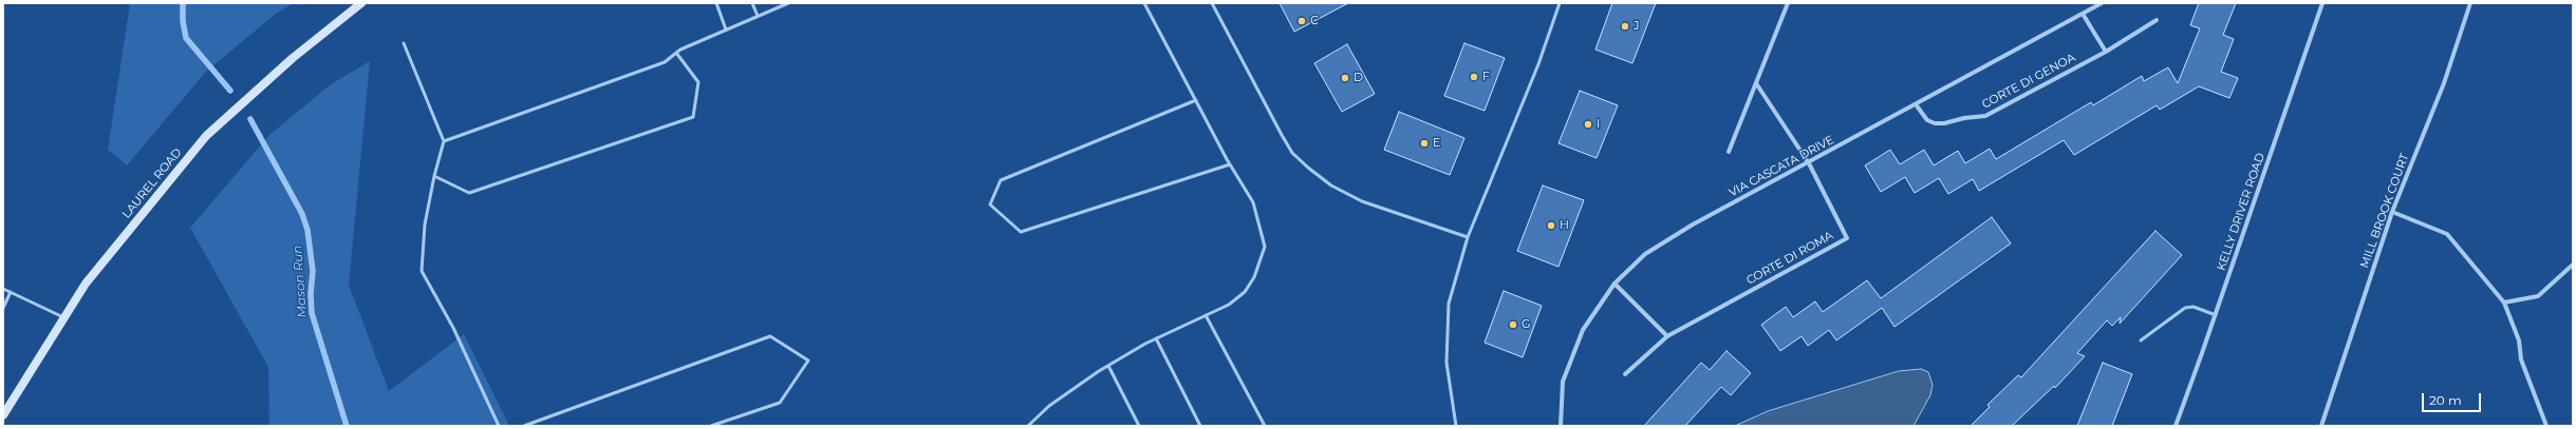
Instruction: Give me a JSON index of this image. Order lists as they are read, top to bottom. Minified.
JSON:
{"streets":{"main road":["LAUREL ROAD"],"street":["CORTE DI GENOA","VIA CASCATA DRIVE","MILL BROOK COURT","KELLY DRIVER ROAD","CORTE DI ROMA"]},"crossings":[["CORTE DI GENOA","VIA CASCATA DRIVE"],["VIA CASCATA DRIVE","CORTE DI ROMA"]],"water":["Mason Run"],"places":["C","J","F","D","I","E","H","G"],"scale_bar":"20 m"}
